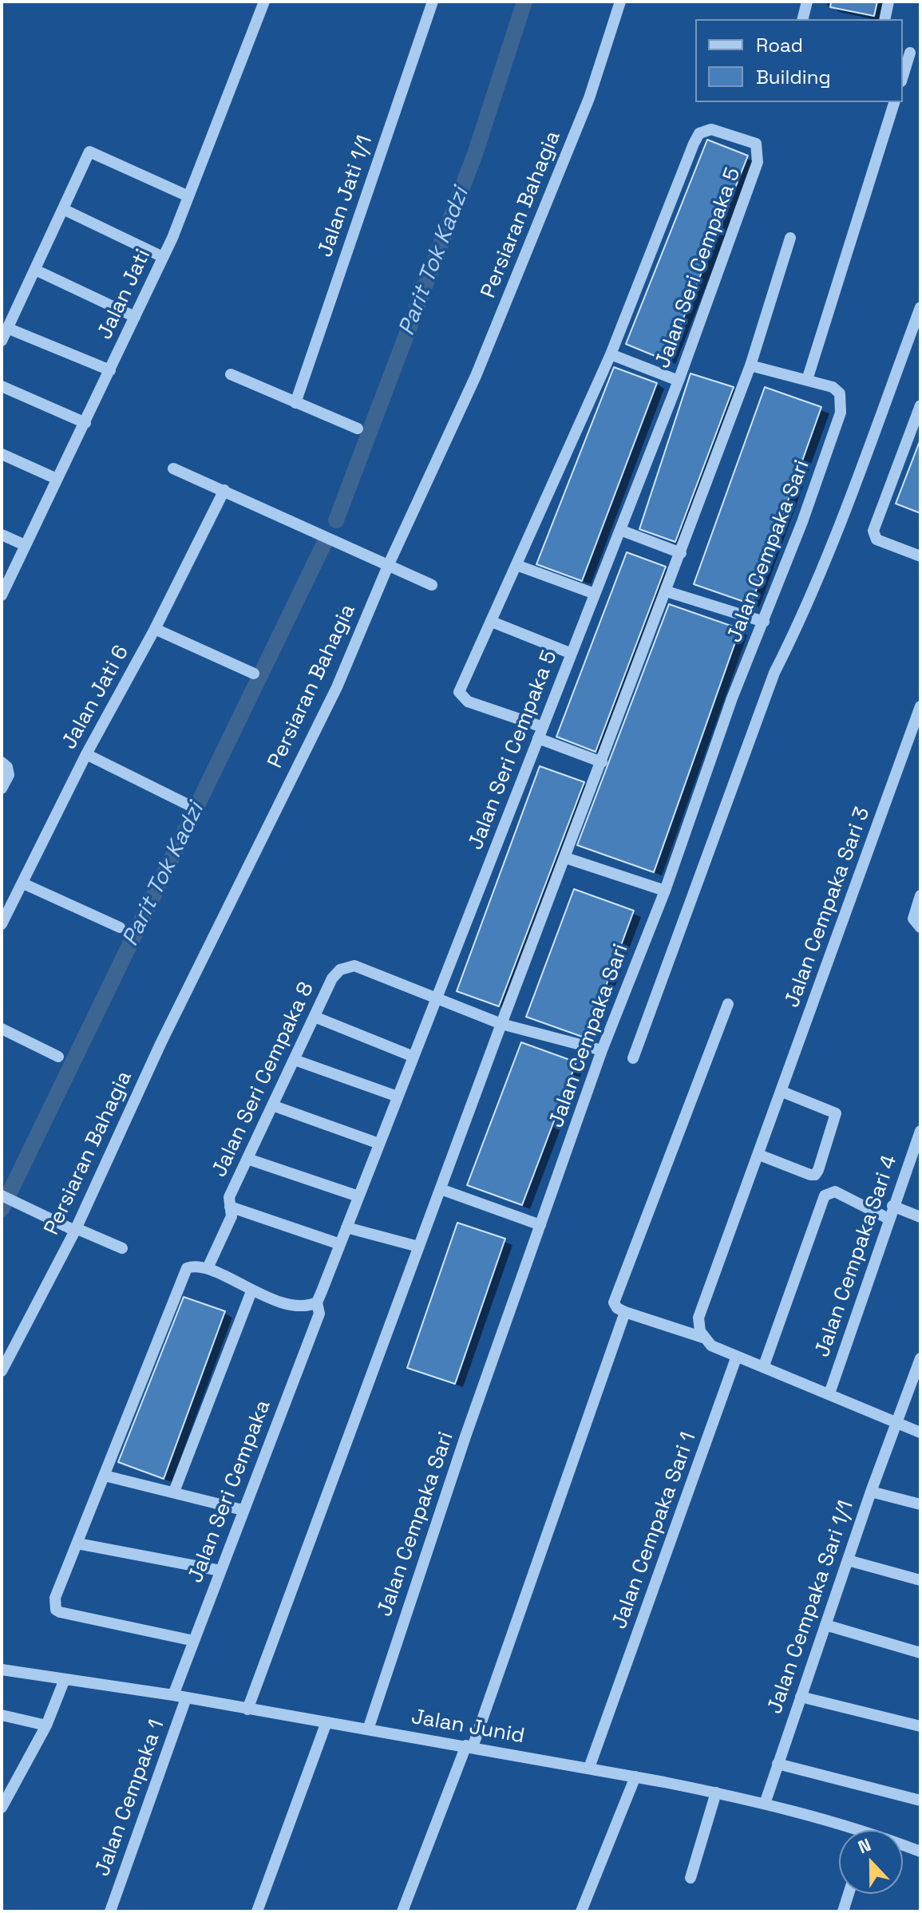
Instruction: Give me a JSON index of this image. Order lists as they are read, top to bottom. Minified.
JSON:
{"streets":{"street":["Jalan Jati 1/1","Persiaran Bahagia","Jalan Seri Cempaka 5","Jalan Jati","Jalan Cempaka Sari","Jalan Jati 6","Jalan Cempaka Sari 3","Jalan Seri Cempaka 8","Jalan Cempaka Sari 4","Jalan Seri Cempaka","Jalan Cempaka Sari 1","Jalan Cempaka Sari 1/1","Jalan Junid","Jalan Cempaka 1"]},"crossings":[["Jalan Seri Cempaka 5","Jalan Seri Cempaka 8"],["Jalan Seri Cempaka 5","Jalan Seri Cempaka"],["Jalan Cempaka Sari","Jalan Junid"],["Jalan Seri Cempaka","Jalan Junid"],["Jalan Cempaka Sari 1","Jalan Junid"],["Jalan Cempaka Sari 1/1","Jalan Junid"],["Jalan Junid","Jalan Cempaka 1"]],"water":["Parit Tok Kadzi"],"legend":["Road","Building"],"north":"top"}
